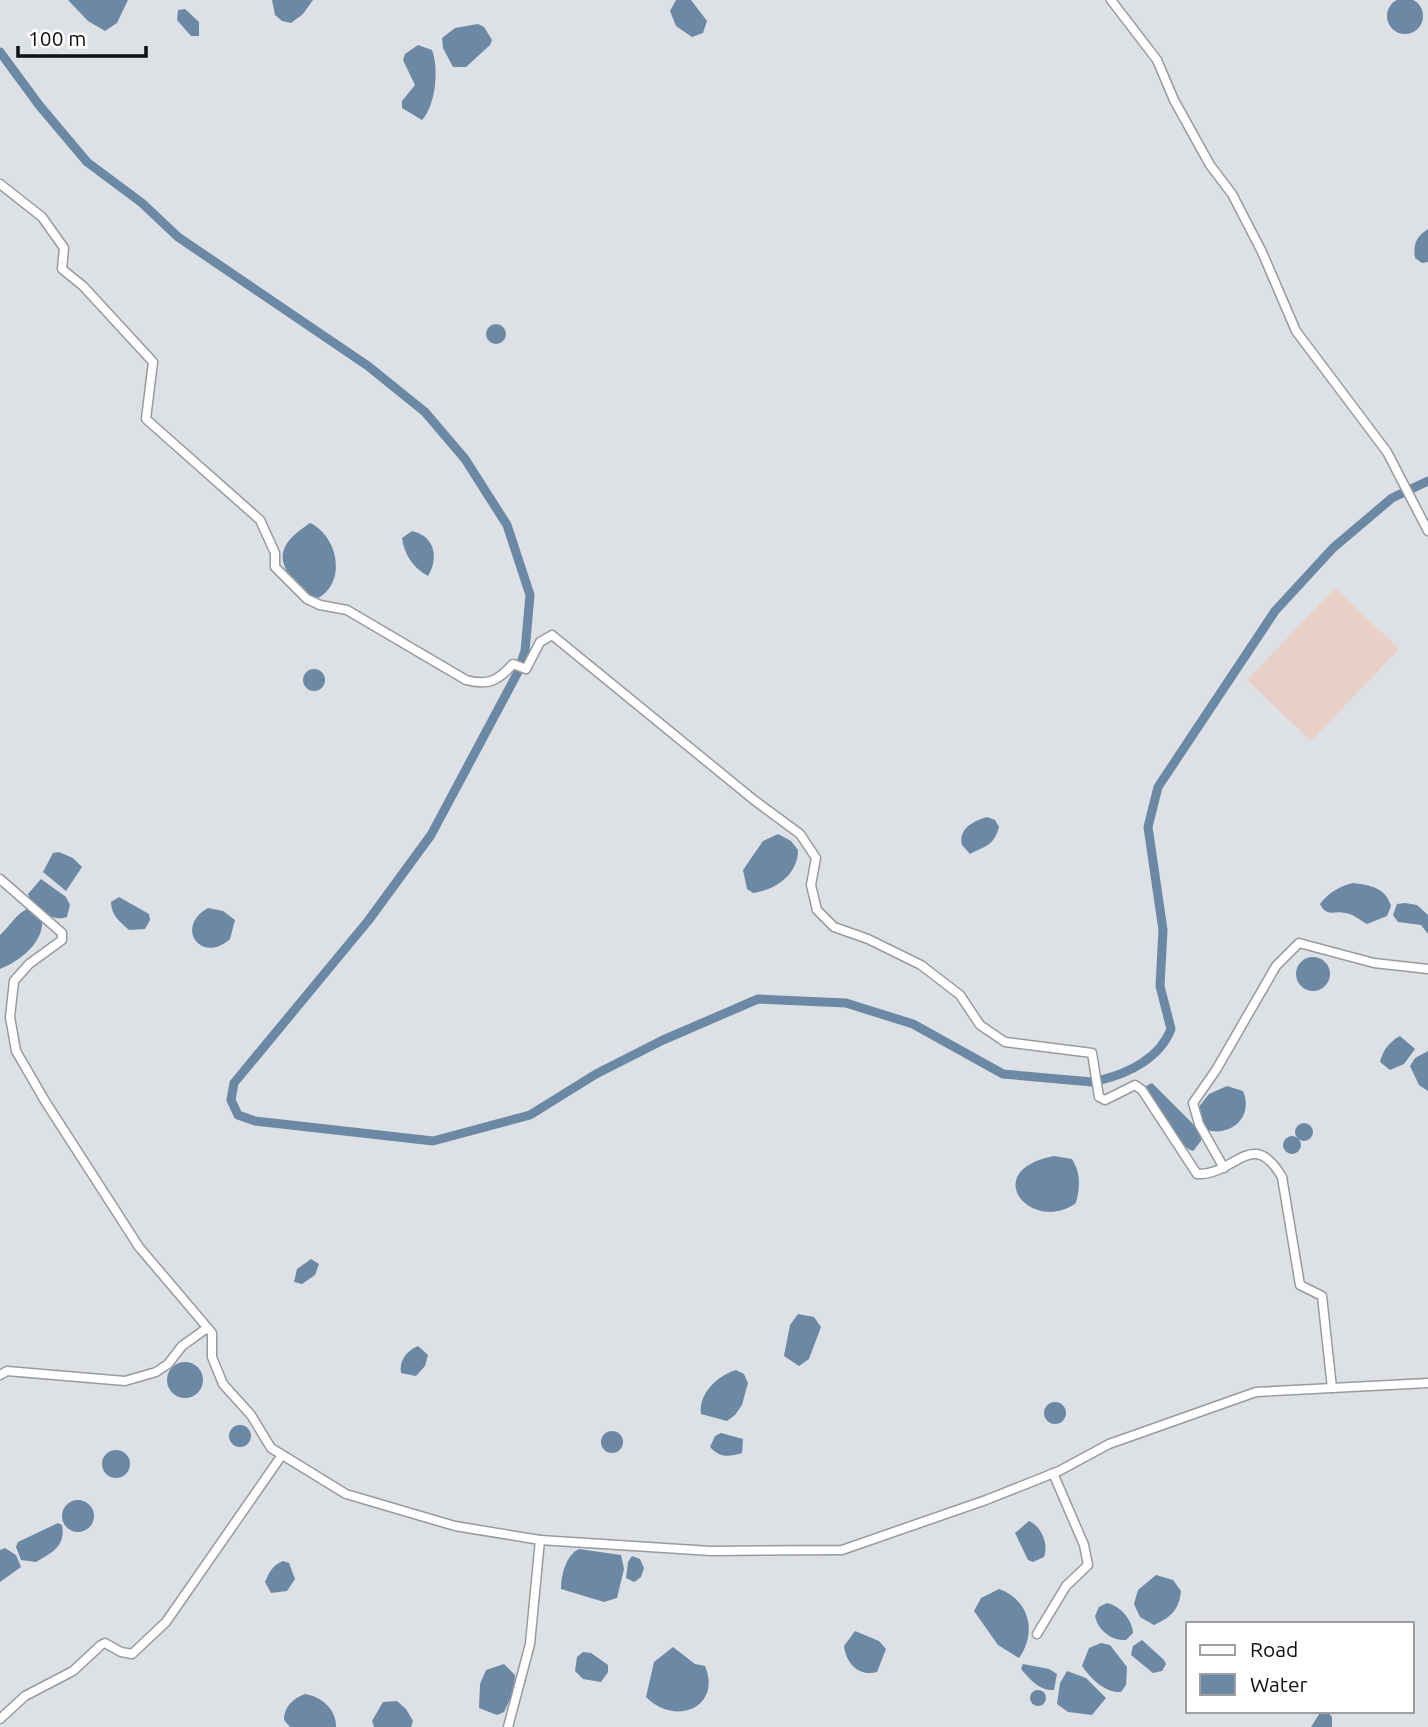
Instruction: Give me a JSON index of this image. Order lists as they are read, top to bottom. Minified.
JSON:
{"legend":["Road","Water"],"scale_bar":"100 m"}
